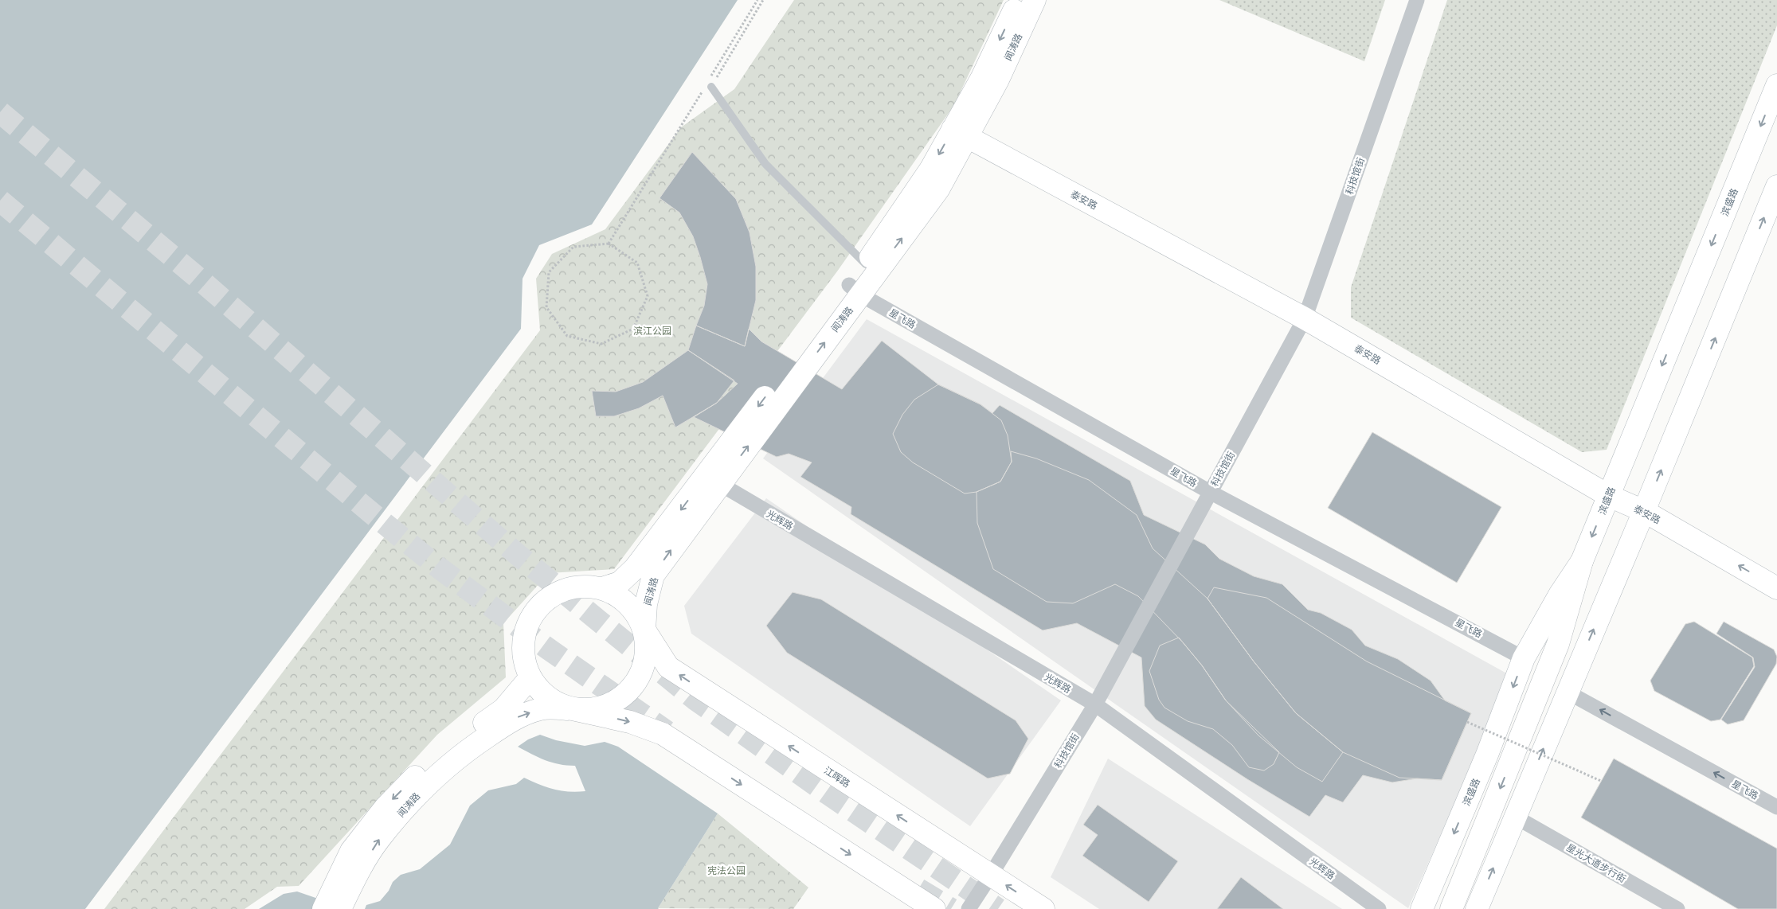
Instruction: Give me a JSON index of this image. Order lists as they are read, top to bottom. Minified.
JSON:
{"streets":{"main road":["闻涛路","泰安路","滨盛路","江晖路"],"street":["科技馆街","星飞路","光辉路","星光大道步行街"]},"crossings":[["闻涛路","泰安路"],["闻涛路","星飞路"],["闻涛路","光辉路"],["闻涛路","江晖路"],["科技馆街","泰安路"],["科技馆街","星飞路"],["科技馆街","光辉路"],["科技馆街","江晖路"],["泰安路","滨盛路"],["滨盛路","星飞路"]],"parks":["滨江公园","宪法公园"]}
